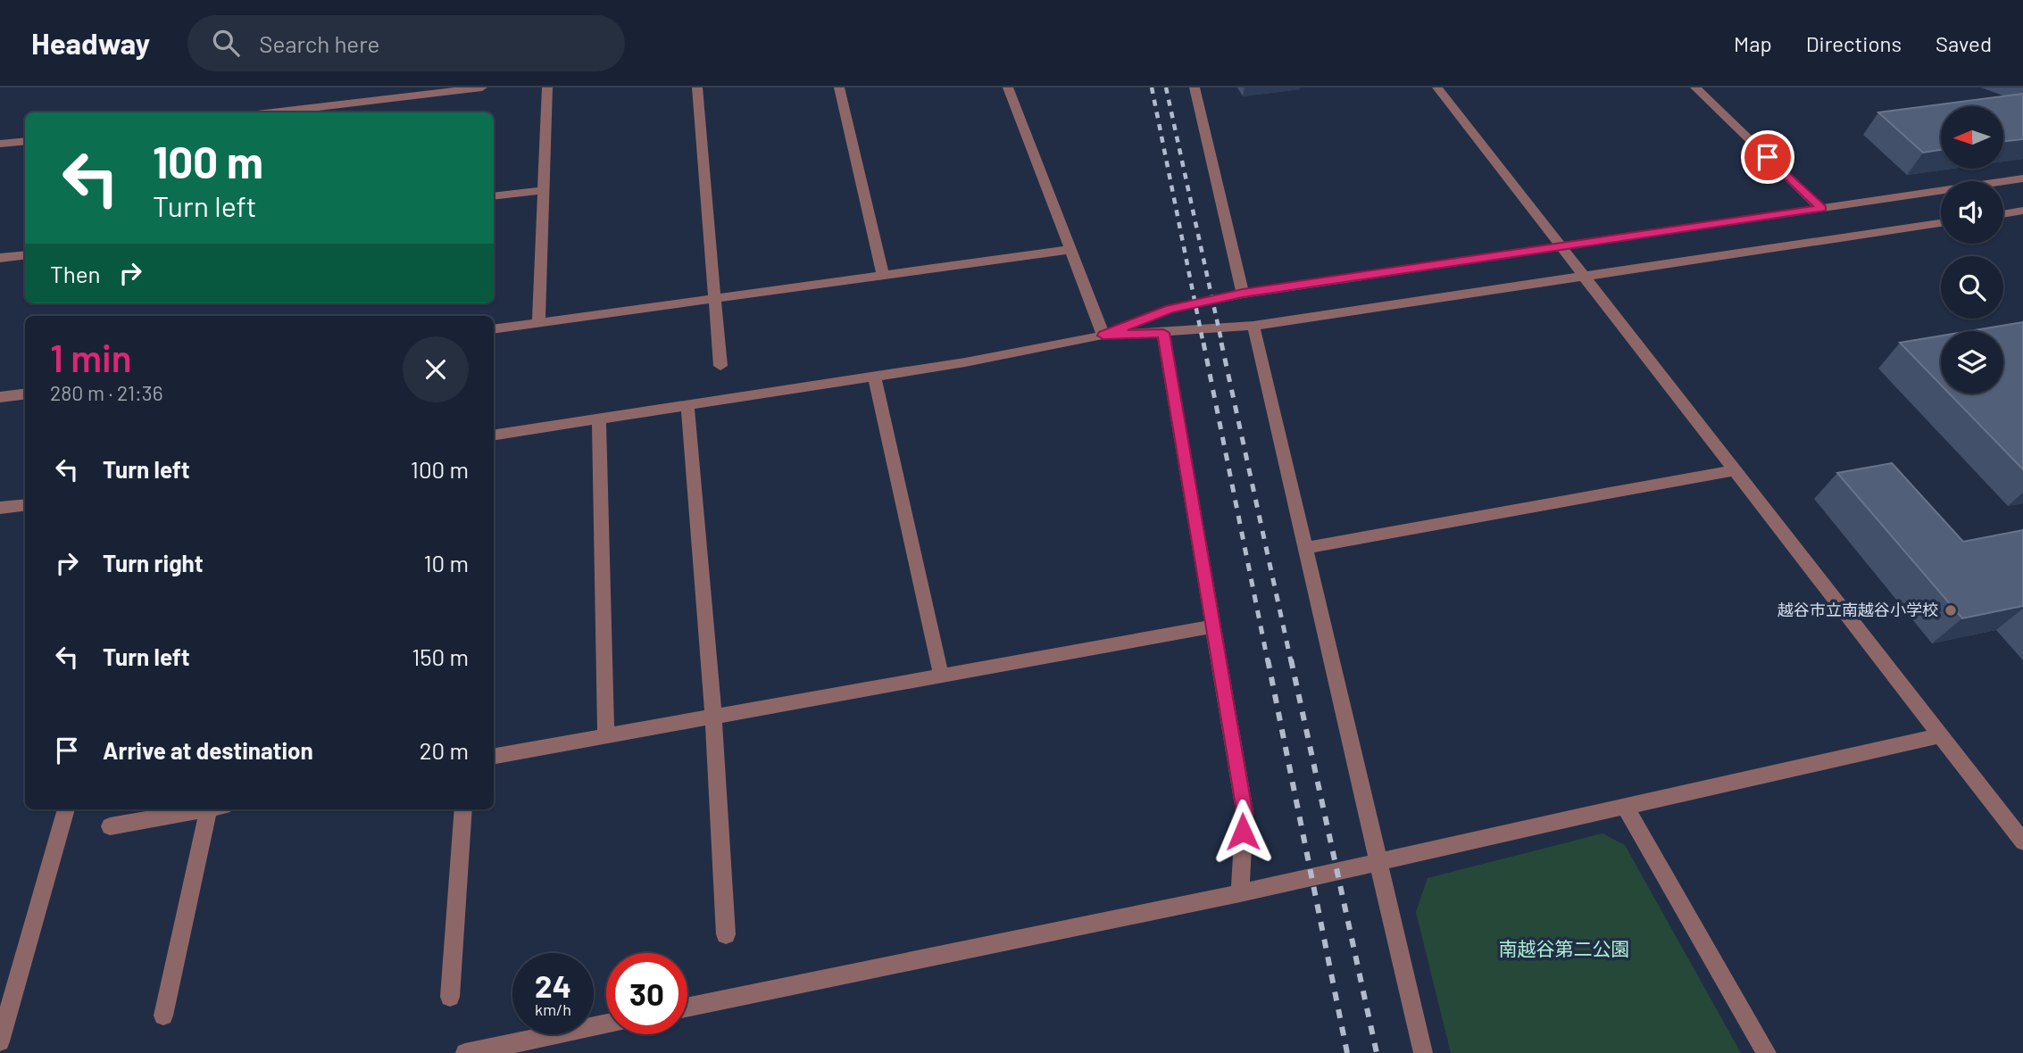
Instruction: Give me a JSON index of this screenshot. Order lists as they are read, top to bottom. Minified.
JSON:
{"parks":["南越谷第二公園"],"places":["越谷市立南越谷小学校"],"north":"left","page":{"header":"Headway","search":"Search here","nav":["Map","Directions","Saved"],"turn":["100 m","Turn left"],"then":"Then","heading":["1 min","280 m · 21:36"],"list":[{"name":"Turn left","value":"100 m"},{"name":"Turn right","value":"10 m"},{"name":"Turn left","value":"150 m"},{"name":"Arrive at destination","value":"20 m"}],"speed":"24 km/h","limit":"30"}}
